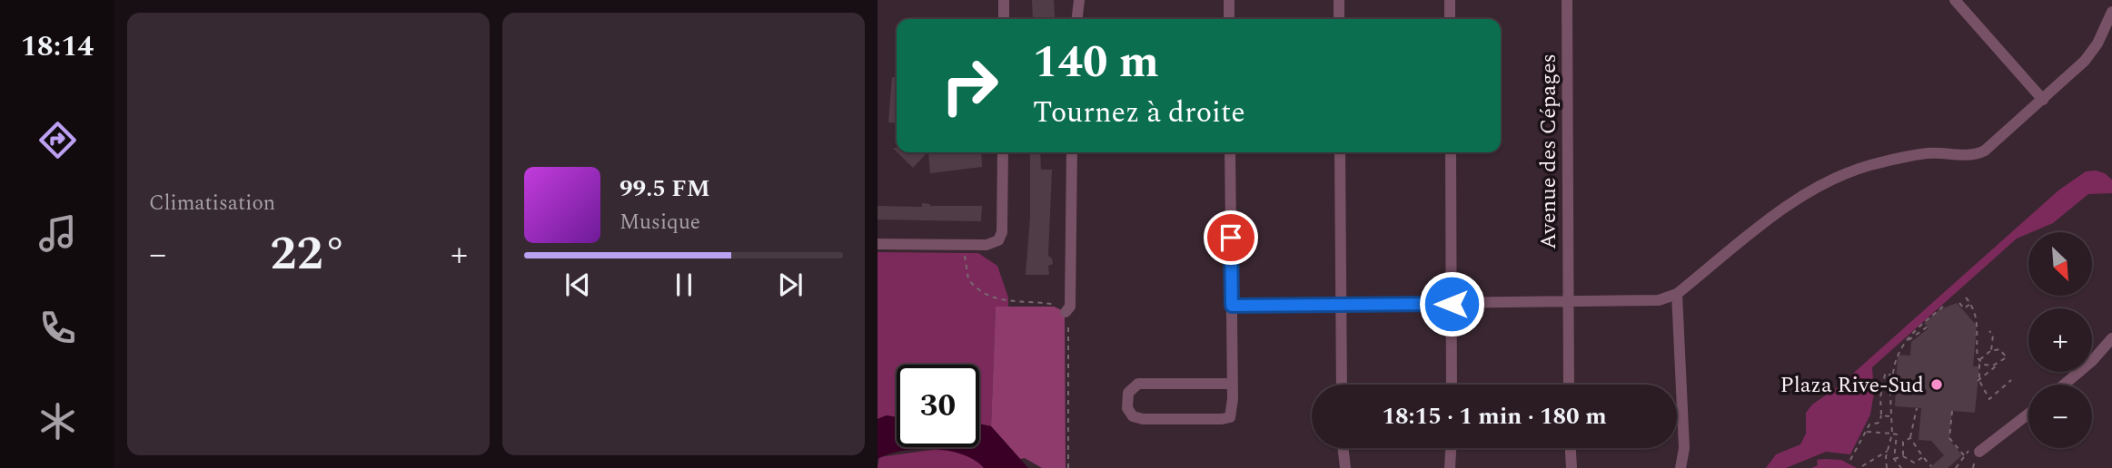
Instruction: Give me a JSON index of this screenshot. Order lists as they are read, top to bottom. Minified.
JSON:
{"streets":{"street":["Avenue des Cépages"]},"places":["Plaza Rive-Sud"],"north":"bottom right","page":{"tabs":"18:14","tile":"Climatisation","turn":["140 m","Tournez à droite"],"song":["99.5 FM","Musique"],"heat":["−","22°","+"],"map_buttons":["+","−"],"limit":"30","trip":"18:15 · 1 min · 180 m"}}
